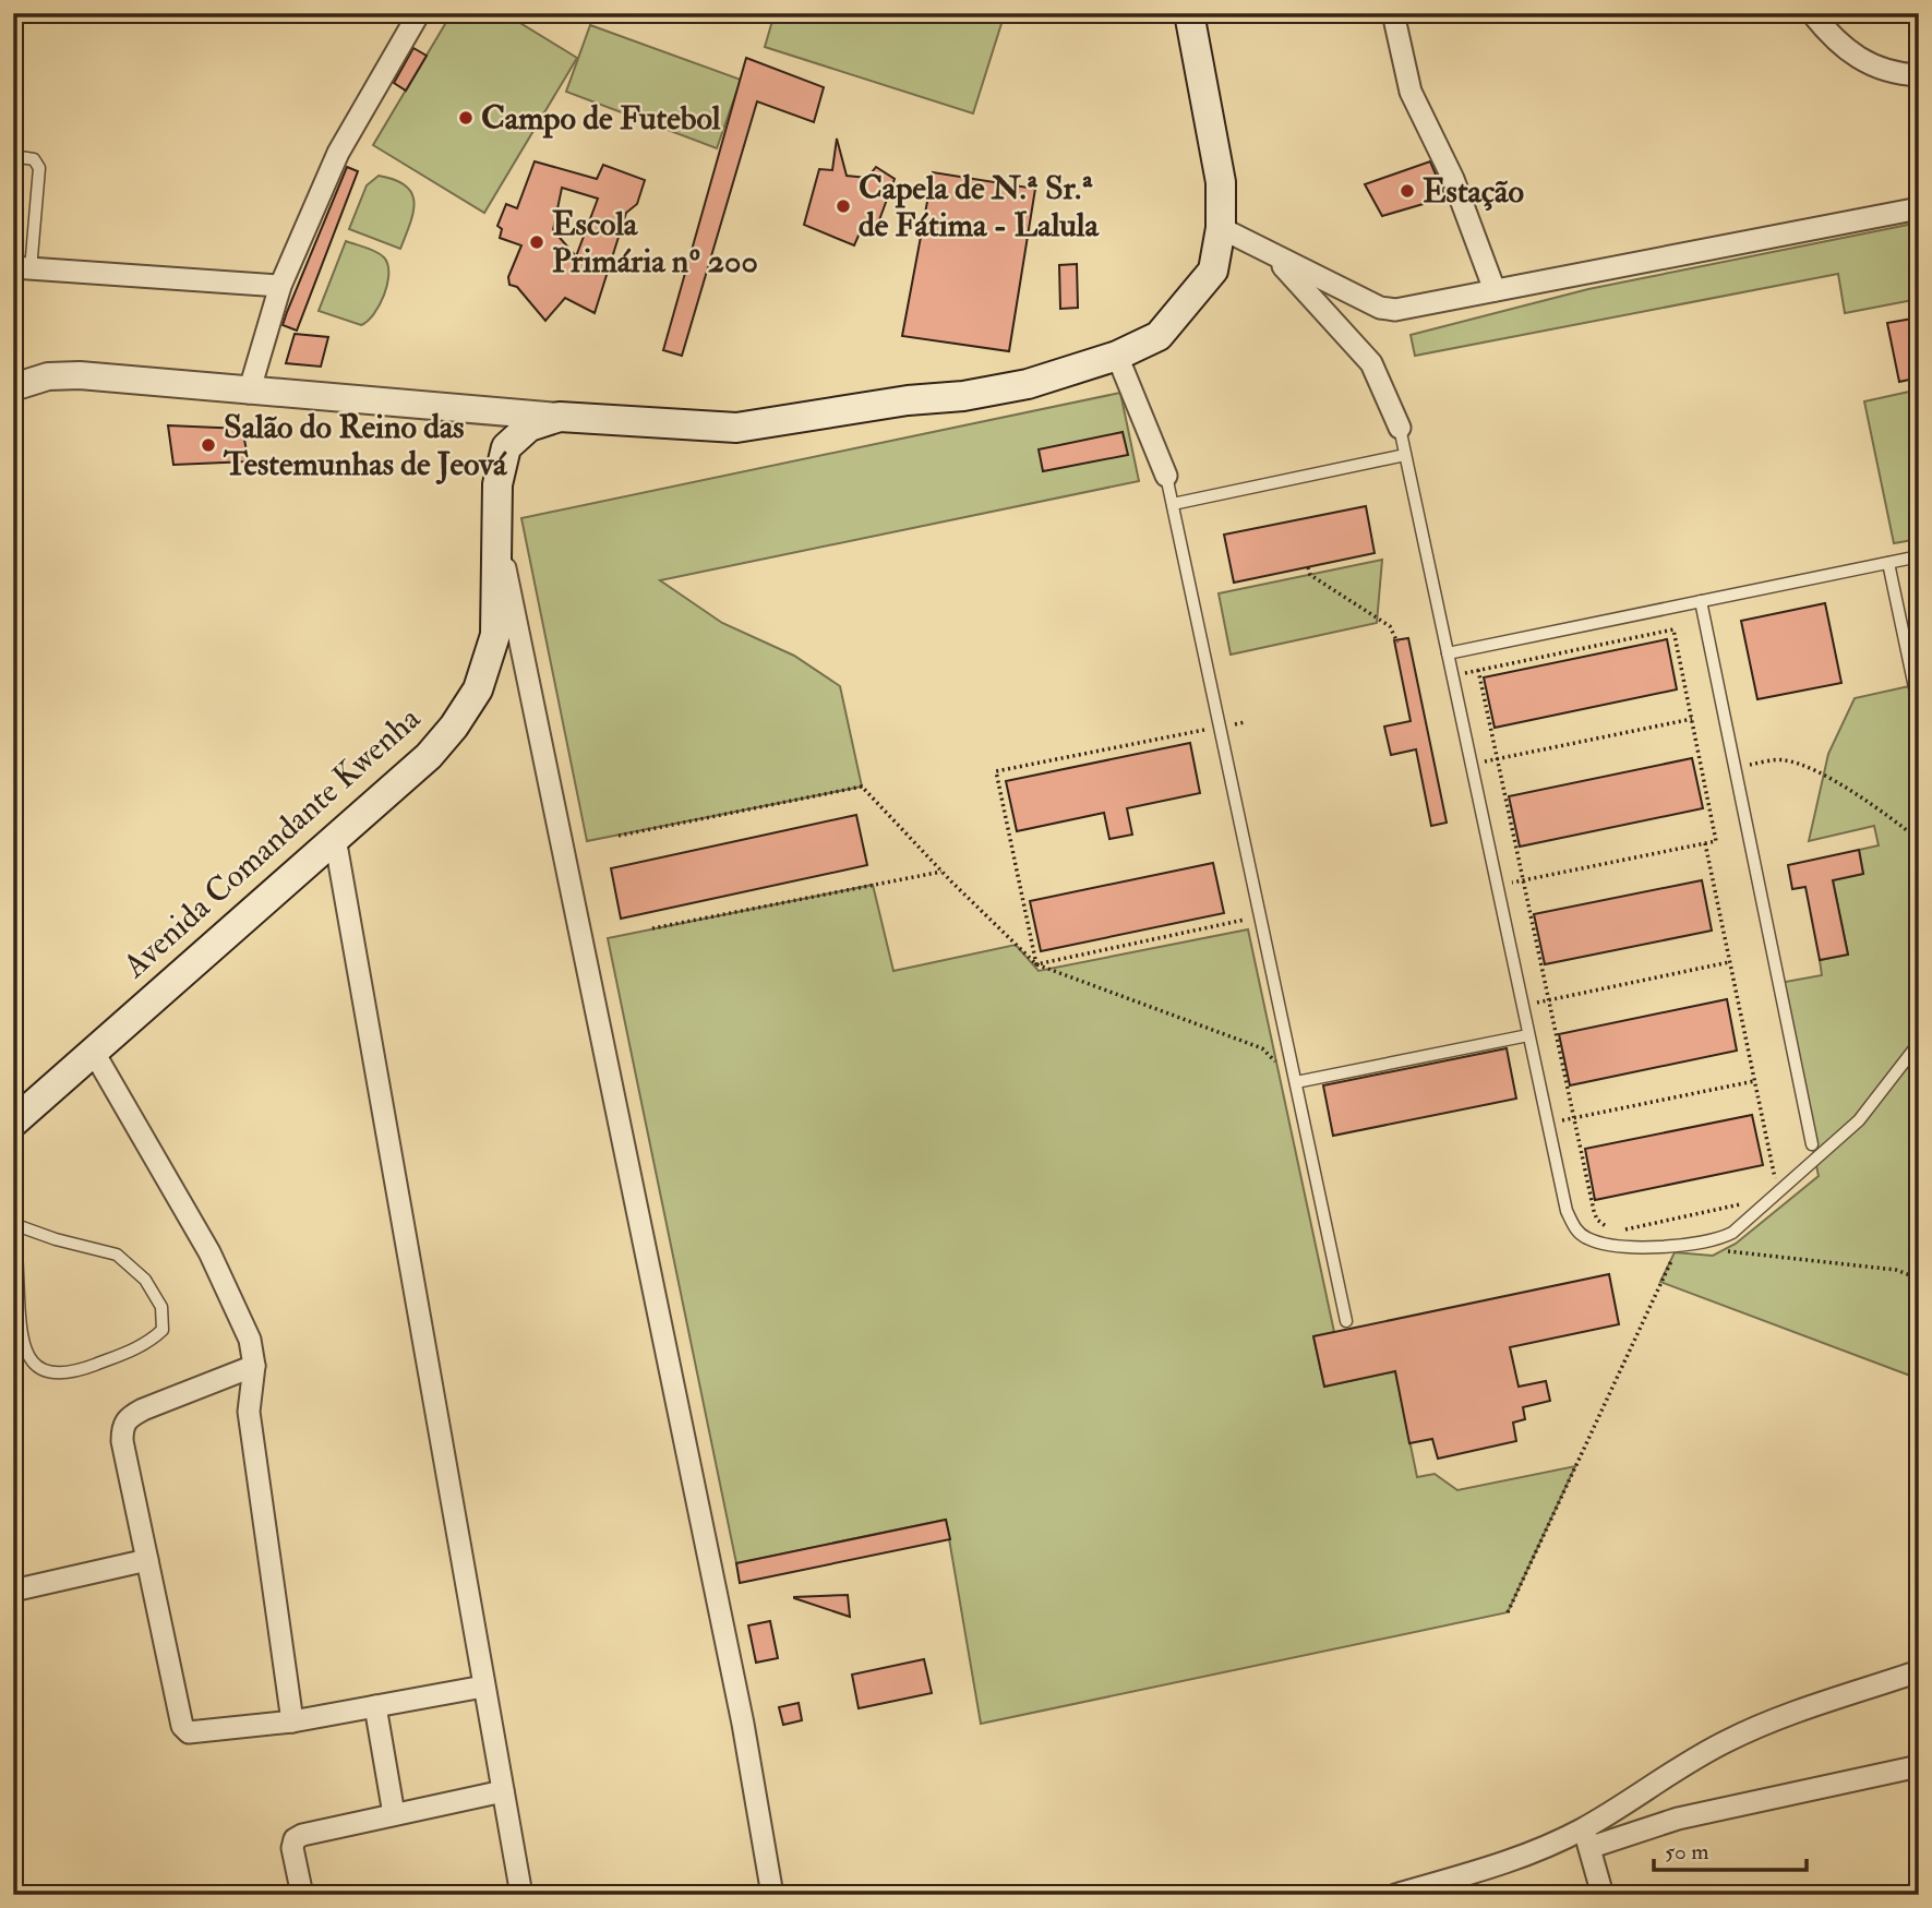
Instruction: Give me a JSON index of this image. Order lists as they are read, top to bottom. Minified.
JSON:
{"streets":{"main road":["Avenida Comandante Kwenha"]},"places":["Campo de Futebol","Estação","Capela de N.ª Sr.ª de Fátima - Lalula","Escola Primária nº 200","Salão do Reino das Testemunhas de Jeová"],"scale_bar":"50 m"}
